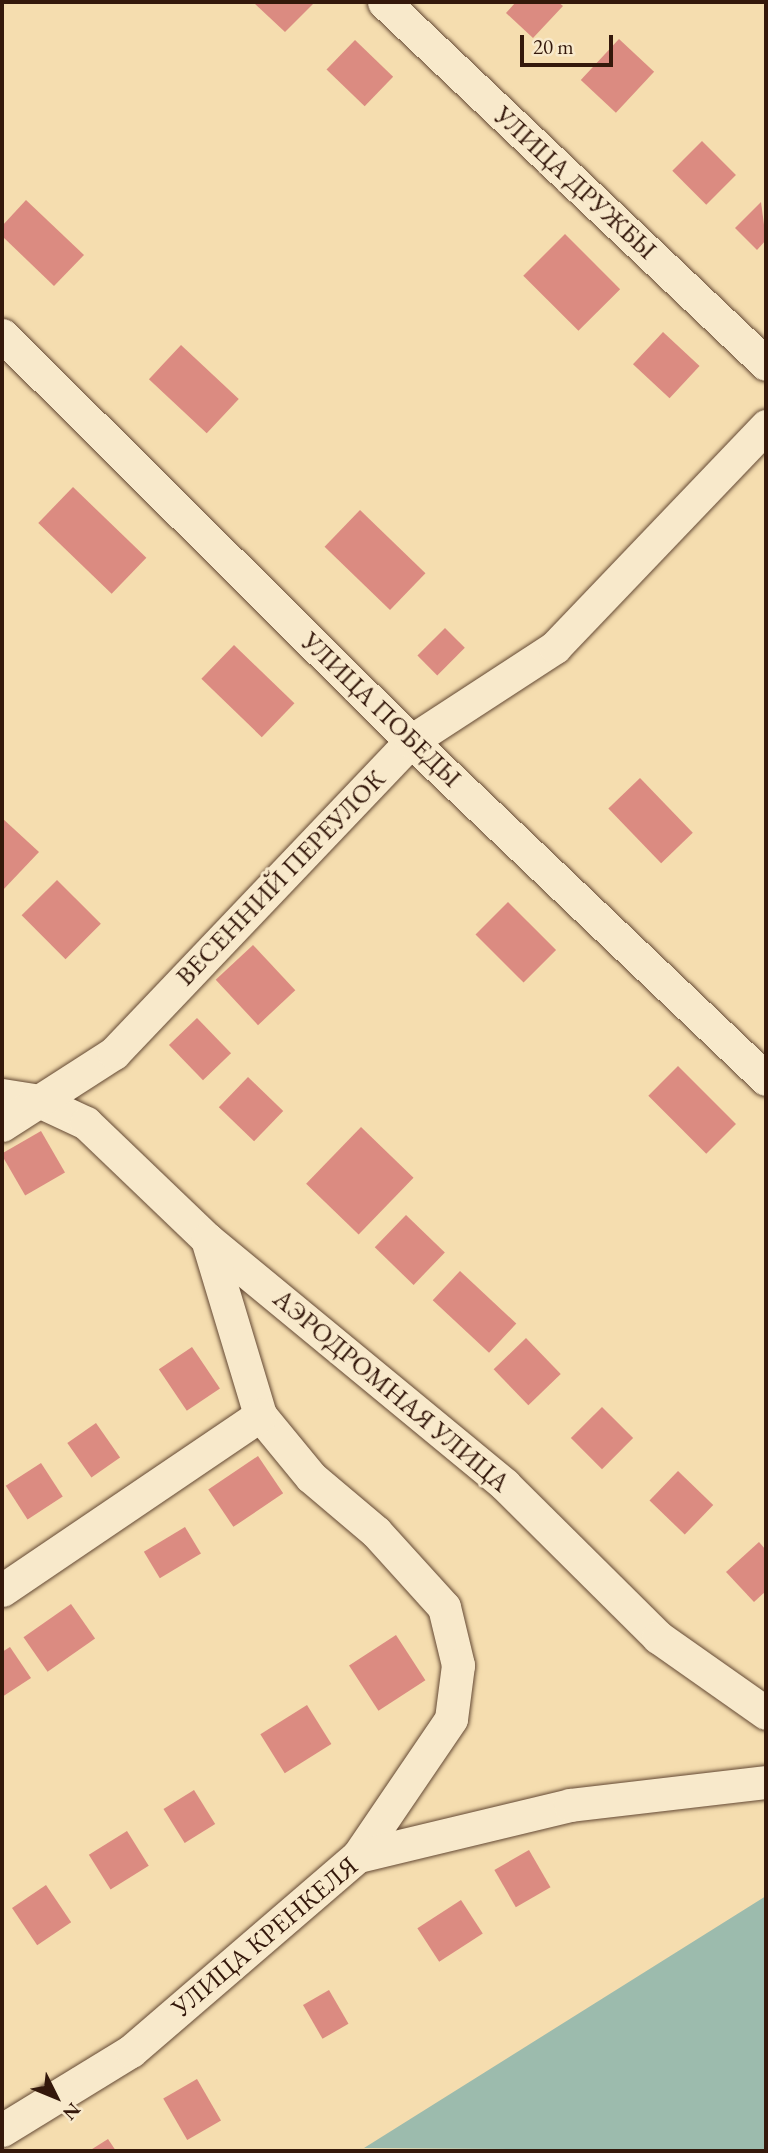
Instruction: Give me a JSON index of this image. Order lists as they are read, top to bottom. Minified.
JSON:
{"streets":{"street":["УЛИЦА ДРУЖБЫ","УЛИЦА ПОБЕДЫ","ВЕСЕННИЙ ПЕРЕУЛОК","АЭРОДРОМНАЯ УЛИЦА","УЛИЦА КРЕНКЕЛЯ"]},"crossings":[["УЛИЦА ПОБЕДЫ","ВЕСЕННИЙ ПЕРЕУЛОК"],["ВЕСЕННИЙ ПЕРЕУЛОК","АЭРОДРОМНАЯ УЛИЦА"]],"scale_bar":"20 m","north":"bottom right"}
